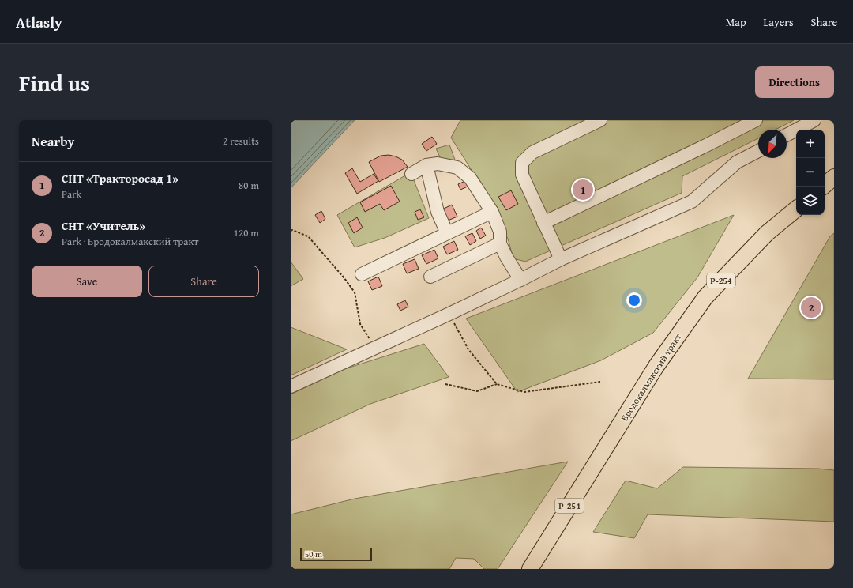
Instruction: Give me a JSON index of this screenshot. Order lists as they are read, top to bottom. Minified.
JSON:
{"streets":{"main road":["Р-254","Бродокалмакский тракт"]},"scale_bar":"50 m","north":"bottom left","page":{"header":"Atlasly","nav":["Map","Layers","Share"],"title":"Find us","buttons":["Directions",["Save","Share"]],"heading":["Nearby","2 results"],"map_buttons":["+","−"],"list":[{"mark":"1","name":"СНТ «Тракторосад 1»","note":"Park","value":"80 m"},{"mark":"2","name":"СНТ «Учитель»","note":"Park · Бродокалмакский тракт","value":"120 m"}],"pins":["1","2"],"scale":"50 m"}}
